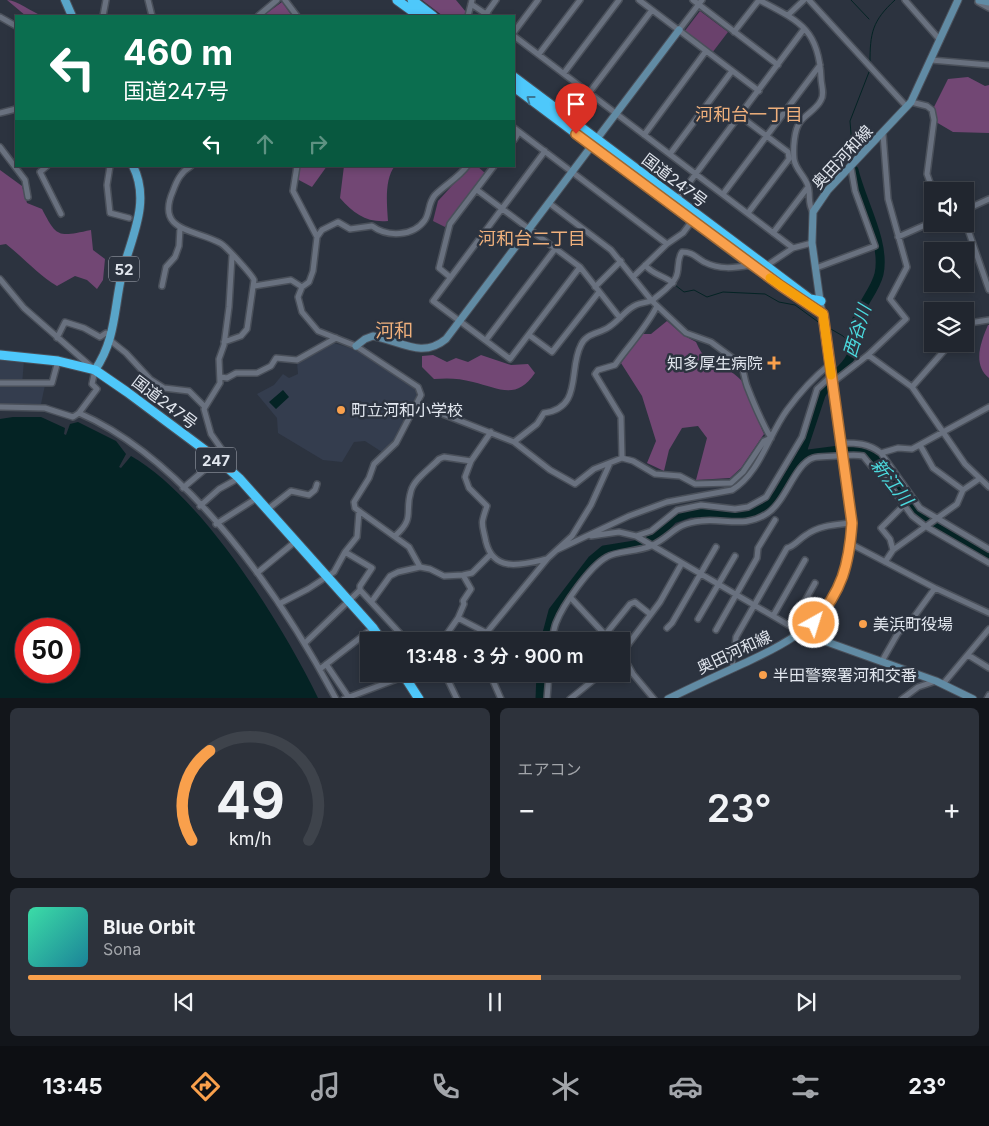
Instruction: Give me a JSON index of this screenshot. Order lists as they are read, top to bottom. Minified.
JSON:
{"streets":{"highway":["国道247号","247"],"main road":["奥田河和線","52"]},"crossings":[["奥田河和線","国道247号"],["国道247号","52"]],"districts":["河和台一丁目","河和台二丁目","河和"],"water":["西谷川","新江川"],"places":{"health":["知多厚生病院"],"other":["町立河和小学校","美浜町役場","半田警察署河和交番"]},"page":{"turn":["460 m","国道247号"],"limit":"50","trip":"13:48 · 3 分 · 900 m","tile":"エアコン","heat":["−","23°","+"],"song":["Blue Orbit","Sona"],"tabs":["13:45","23°"],"gauge":["49","km/h"]}}
